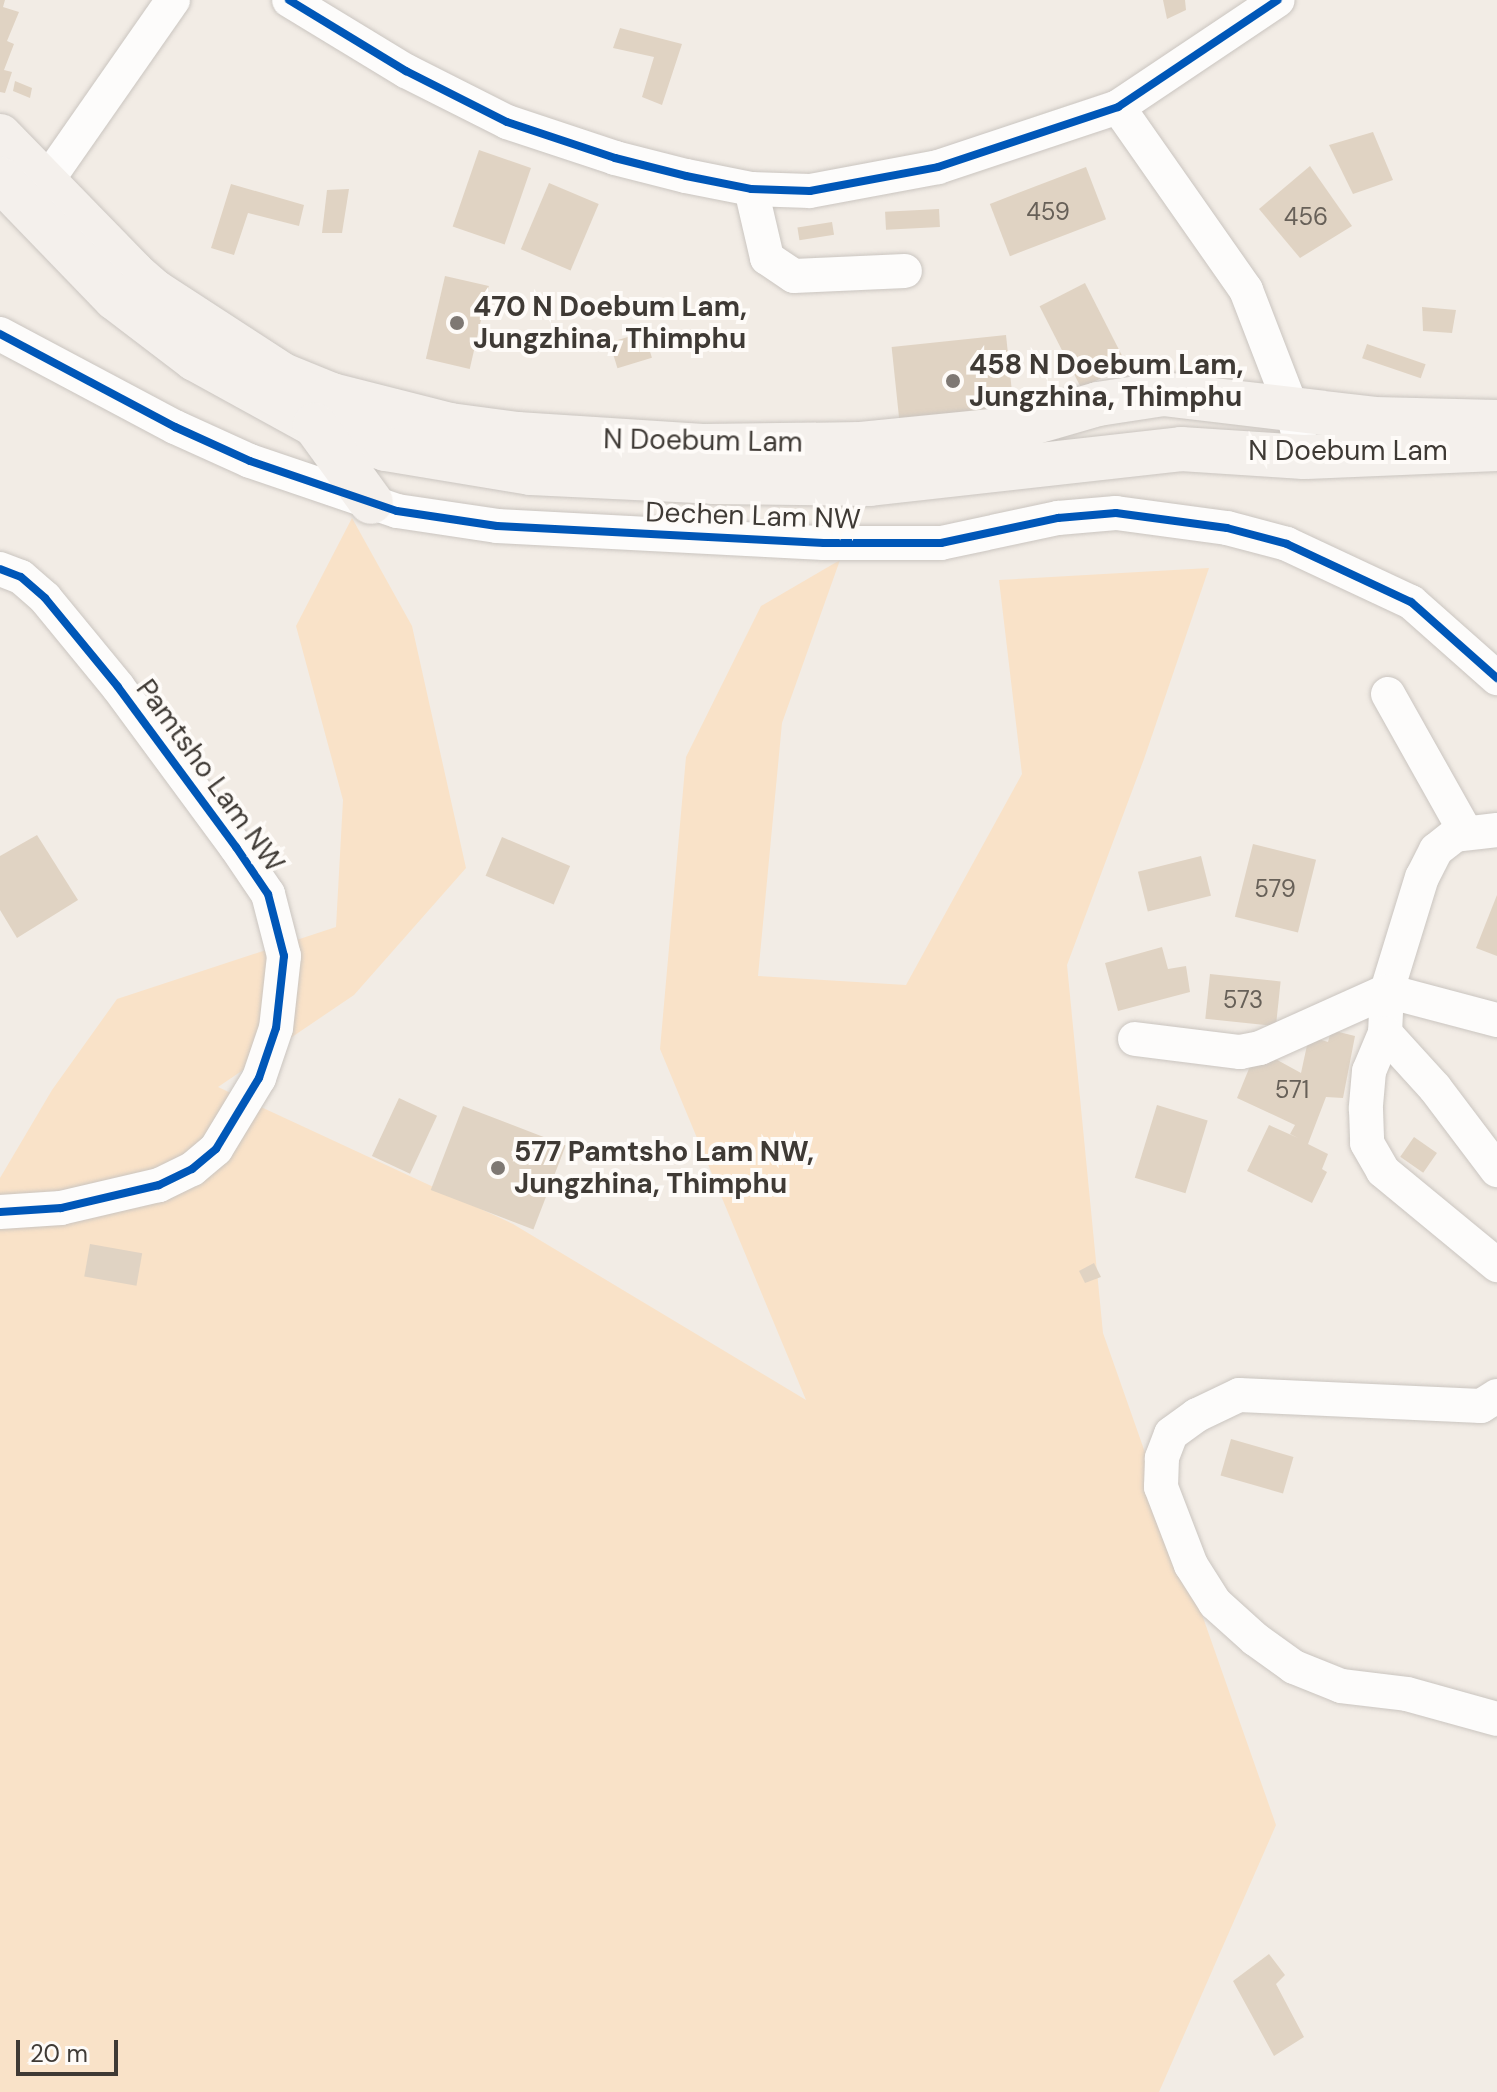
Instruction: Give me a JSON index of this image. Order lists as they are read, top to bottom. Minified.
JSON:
{"streets":{"main road":["N Doebum Lam"],"street":["Dechen Lam NW","Pamtsho Lam NW"]},"places":["470 N Doebum Lam, Jungzhina, Thimphu","458 N Doebum Lam, Jungzhina, Thimphu","577 Pamtsho Lam NW, Jungzhina, Thimphu"],"house_numbers":["459","456","579","573","571"],"scale_bar":"20 m"}
